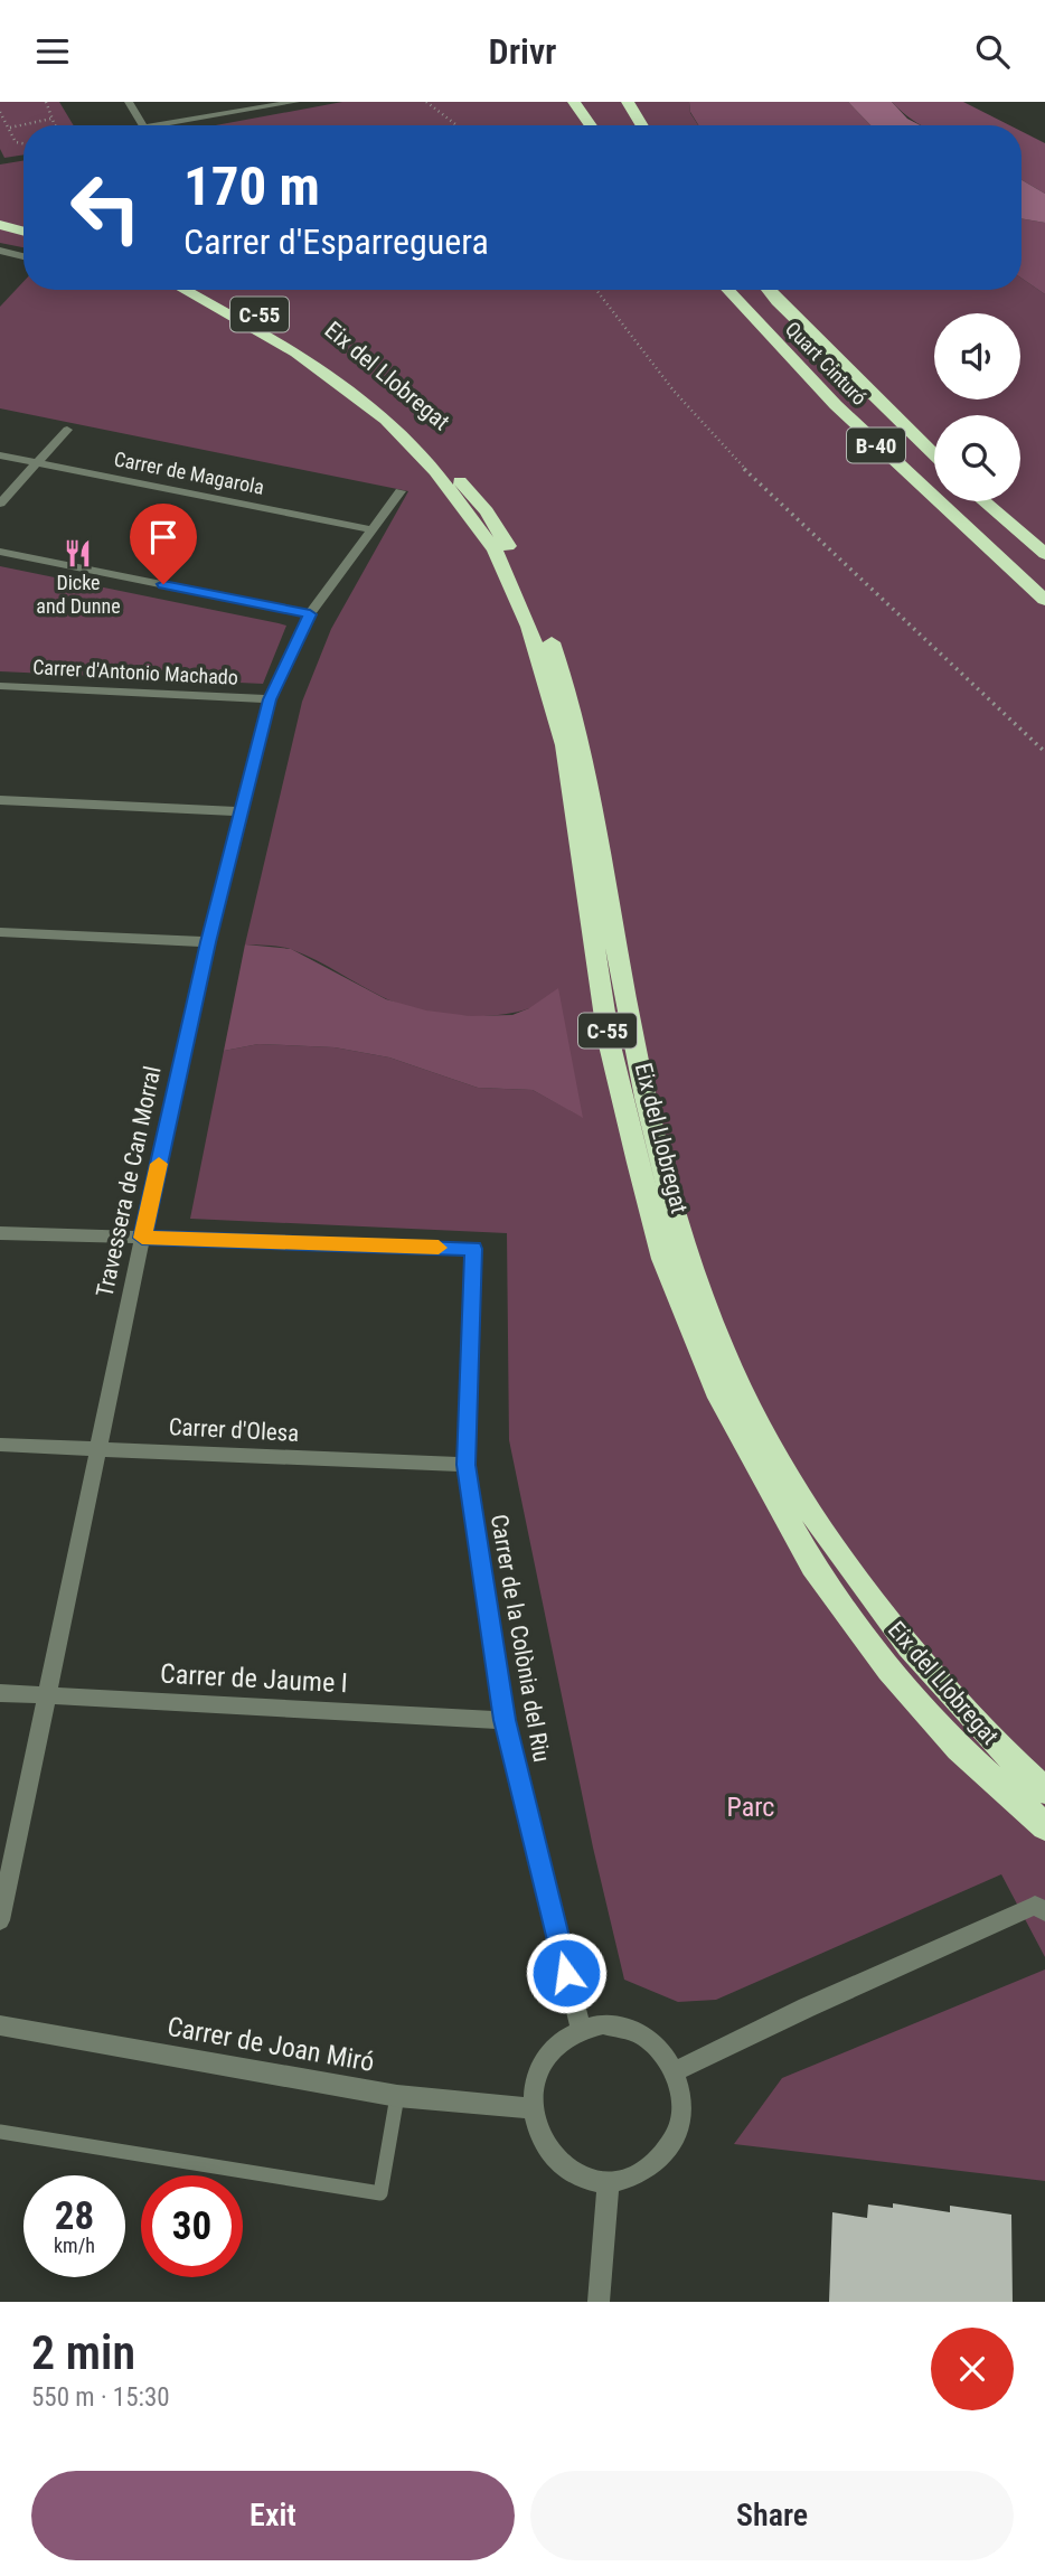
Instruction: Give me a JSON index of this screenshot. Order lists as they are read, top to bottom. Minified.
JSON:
{"streets":{"highway":["C-55","Quart Cinturó","Eix del Llobregat","B-40"],"street":["Carrer de Magarola","Carrer d'Antonio Machado","Travessera de Can Morral","Carrer d'Olesa","Carrer de la Colònia del Riu","Carrer de Jaume I","Carrer de Joan Miró"]},"crossings":[["Carrer de Magarola","Travessera de Can Morral"],["Carrer d'Antonio Machado","Travessera de Can Morral"],["Travessera de Can Morral","Carrer d'Olesa"],["Travessera de Can Morral","Carrer de la Colònia del Riu"],["Travessera de Can Morral","Carrer de Jaume I"],["Carrer d'Olesa","Carrer de la Colònia del Riu"],["Carrer de la Colònia del Riu","Carrer de Jaume I"],["Carrer de la Colònia del Riu","Carrer de Joan Miró"]],"parks":["Parc"],"places":{"restaurant":["Dicke and Dunne"]},"page":{"header":"Drivr","turn":["170 m","Carrer d'Esparreguera"],"speed":"28 km/h","limit":"30","heading":["2 min","550 m · 15:30"],"buttons":["Exit","Share"]}}
